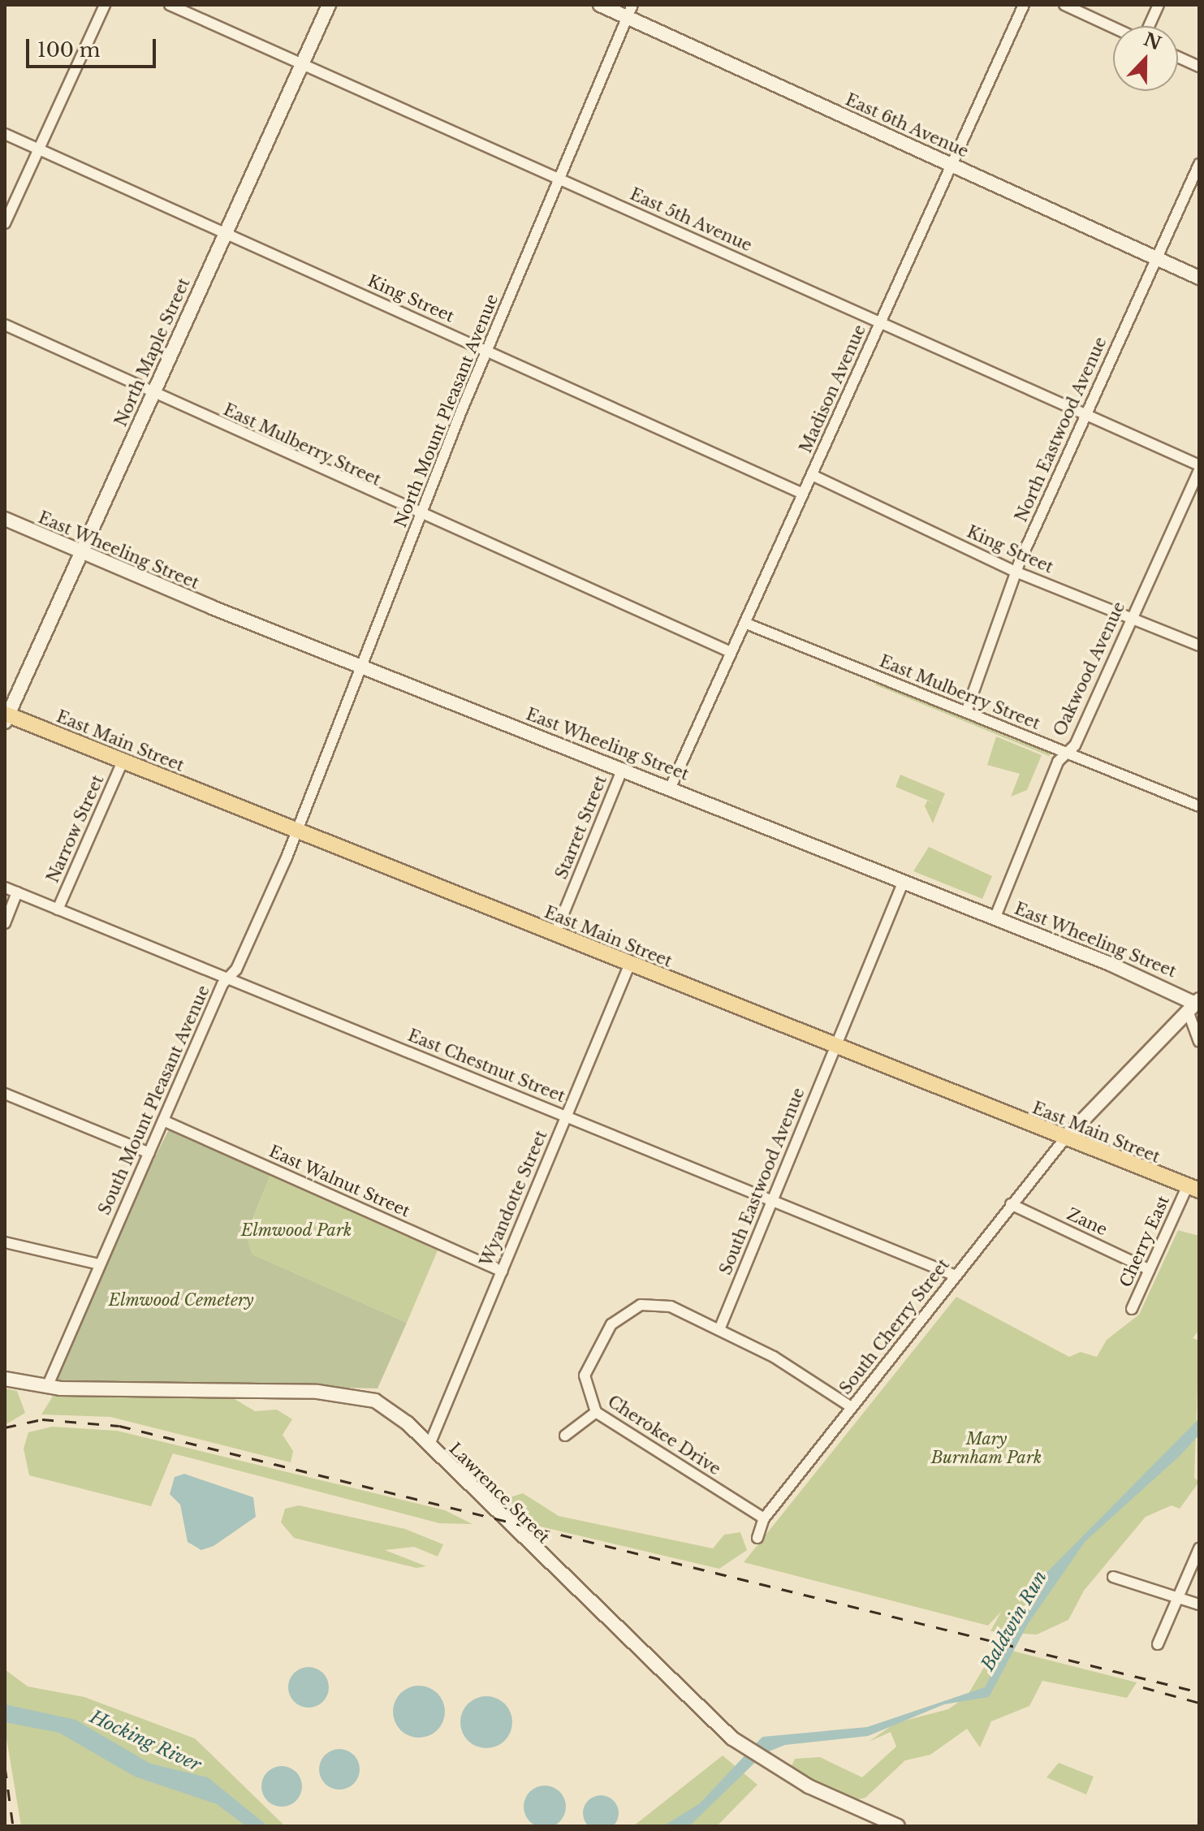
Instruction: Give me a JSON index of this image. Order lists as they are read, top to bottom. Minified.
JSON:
{"streets":{"main road":["East Main Street"],"street":["East 6th Avenue","East 5th Avenue","King Street","North Maple Street","Madison Avenue","North Mount Pleasant Avenue","North Eastwood Avenue","East Mulberry Street","East Wheeling Street","Oakwood Avenue","Starret Street","Narrow Street","East Chestnut Street","South Mount Pleasant Avenue","East Walnut Street","South Eastwood Avenue","Wyandotte Street","Zane","Cherry East","South Cherry Street","Cherokee Drive","Lawrence Street"]},"crossings":[["East 6th Avenue","Madison Avenue"],["East 6th Avenue","North Mount Pleasant Avenue"],["East 6th Avenue","North Eastwood Avenue"],["East 5th Avenue","North Maple Street"],["East 5th Avenue","Madison Avenue"],["East 5th Avenue","North Mount Pleasant Avenue"],["East 5th Avenue","North Eastwood Avenue"],["East 5th Avenue","Oakwood Avenue"],["King Street","North Maple Street"],["King Street","Madison Avenue"],["King Street","North Mount Pleasant Avenue"],["King Street","North Eastwood Avenue"],["King Street","Oakwood Avenue"],["North Maple Street","East Mulberry Street"],["North Maple Street","East Wheeling Street"],["North Maple Street","East Main Street"],["Madison Avenue","East Mulberry Street"],["Madison Avenue","East Wheeling Street"],["North Mount Pleasant Avenue","East Mulberry Street"],["North Mount Pleasant Avenue","East Wheeling Street"],["North Mount Pleasant Avenue","East Main Street"],["North Mount Pleasant Avenue","South Mount Pleasant Avenue"],["North Eastwood Avenue","East Mulberry Street"],["East Mulberry Street","Oakwood Avenue"],["East Wheeling Street","Oakwood Avenue"],["East Wheeling Street","Starret Street"],["East Main Street","Starret Street"],["East Main Street","Narrow Street"],["East Main Street","South Mount Pleasant Avenue"],["East Main Street","South Eastwood Avenue"],["East Main Street","Wyandotte Street"],["East Main Street","Cherry East"],["East Main Street","South Cherry Street"],["Narrow Street","East Chestnut Street"],["East Chestnut Street","South Mount Pleasant Avenue"],["East Chestnut Street","South Eastwood Avenue"],["East Chestnut Street","Wyandotte Street"],["East Chestnut Street","South Cherry Street"],["South Mount Pleasant Avenue","East Walnut Street"],["South Mount Pleasant Avenue","Lawrence Street"],["East Walnut Street","Wyandotte Street"],["South Eastwood Avenue","Cherokee Drive"],["Wyandotte Street","Lawrence Street"],["Zane","Cherry East"],["Zane","South Cherry Street"],["South Cherry Street","Cherokee Drive"]],"water":["Baldwin Run","Hocking River"],"parks":["Elmwood Park","Elmwood Cemetery","Mary Burnham Park"],"scale_bar":"100 m","north":"top"}
